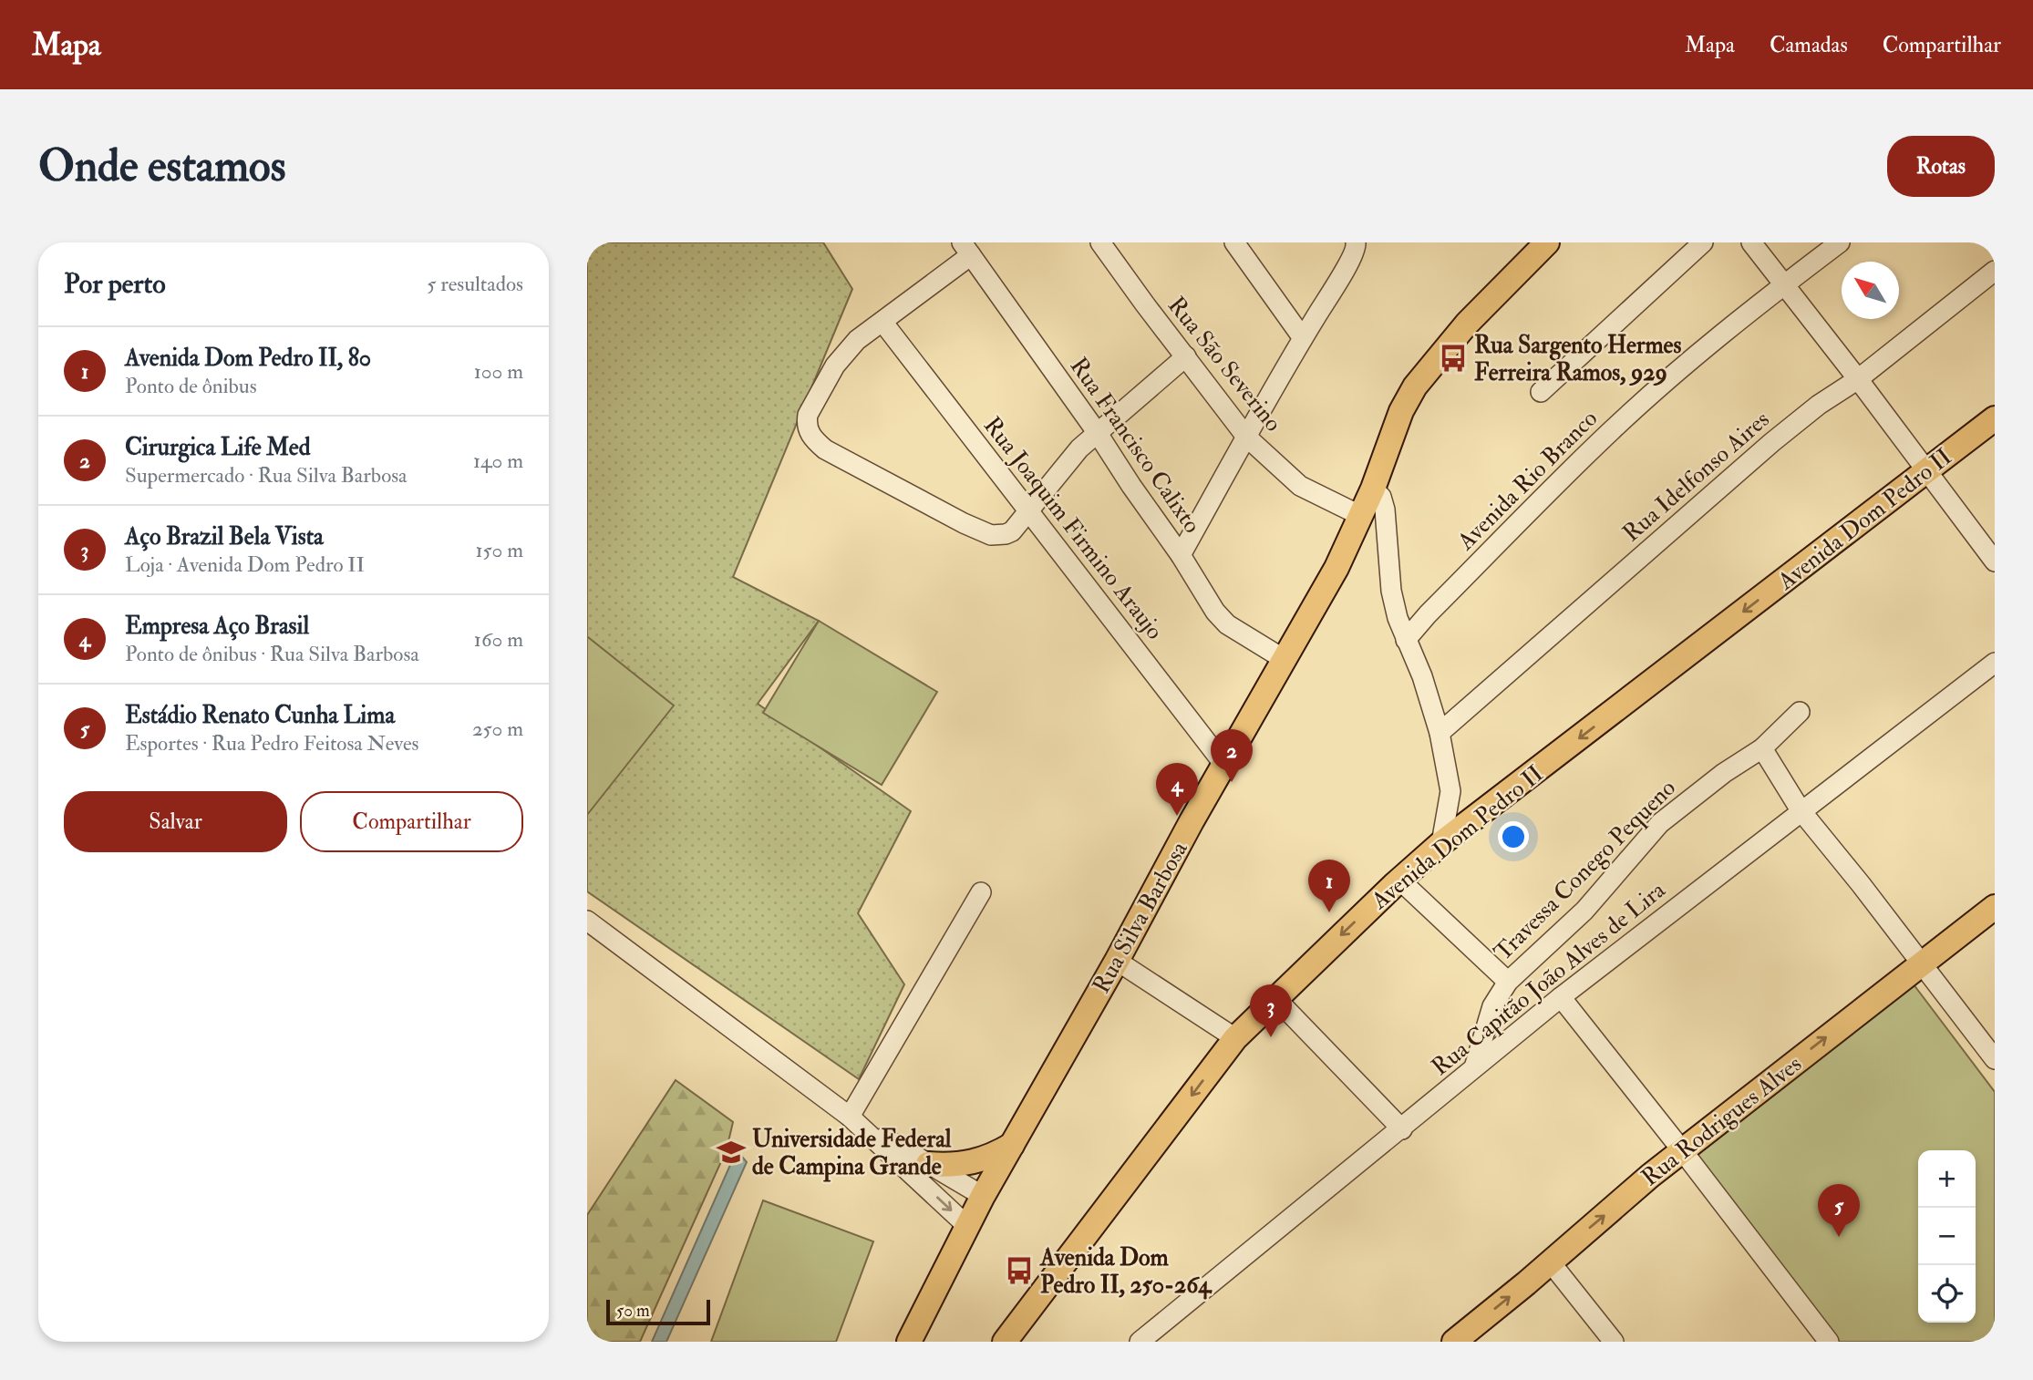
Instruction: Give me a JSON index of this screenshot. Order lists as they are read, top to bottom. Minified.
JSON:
{"streets":{"main road":["Avenida Dom Pedro II","Rua Silva Barbosa","Rua Rodrigues Alves"],"street":["Rua São Severino","Rua Francisco Calixto","Rua Idelfonso Aires","Avenida Rio Branco","Rua Joaquim Firmino Araujo","Travessa Conego Pequeno","Rua Capitão João Alves de Lira"]},"crossings":[["Rua São Severino","Rua Silva Barbosa"],["Rua Francisco Calixto","Rua Silva Barbosa"],["Rua Joaquim Firmino Araujo","Rua Silva Barbosa"],["Travessa Conego Pequeno","Rua Capitão João Alves de Lira"]],"one_way":["Avenida Dom Pedro II","Rua Rodrigues Alves"],"places":{"bus stop":["Rua Sargento Hermes Ferreira Ramos, 929","Avenida Dom Pedro II, 250-264"],"school or university":["Universidade Federal de Campina Grande"]},"scale_bar":"50 m","north":"top left","page":{"header":"Mapa","nav":["Mapa","Camadas","Compartilhar"],"buttons":["Rotas",["Salvar","Compartilhar"]],"title":"Onde estamos","heading":["Por perto","5 resultados"],"list":[{"mark":"1","name":"Avenida Dom Pedro II, 80","note":"Ponto de ônibus","value":"100 m"},{"mark":"2","name":"Cirurgica Life Med","note":"Supermercado · Rua Silva Barbosa","value":"140 m"},{"mark":"3","name":"Aço Brazil Bela Vista","note":"Loja · Avenida Dom Pedro II","value":"150 m"},{"mark":"4","name":"Empresa Aço Brasil","note":"Ponto de ônibus · Rua Silva Barbosa","value":"160 m"},{"mark":"5","name":"Estádio Renato Cunha Lima","note":"Esportes · Rua Pedro Feitosa Neves","value":"250 m"}],"pins":["2","4","1","3","5"],"map_buttons":["+","−"],"scale":"50 m"}}
